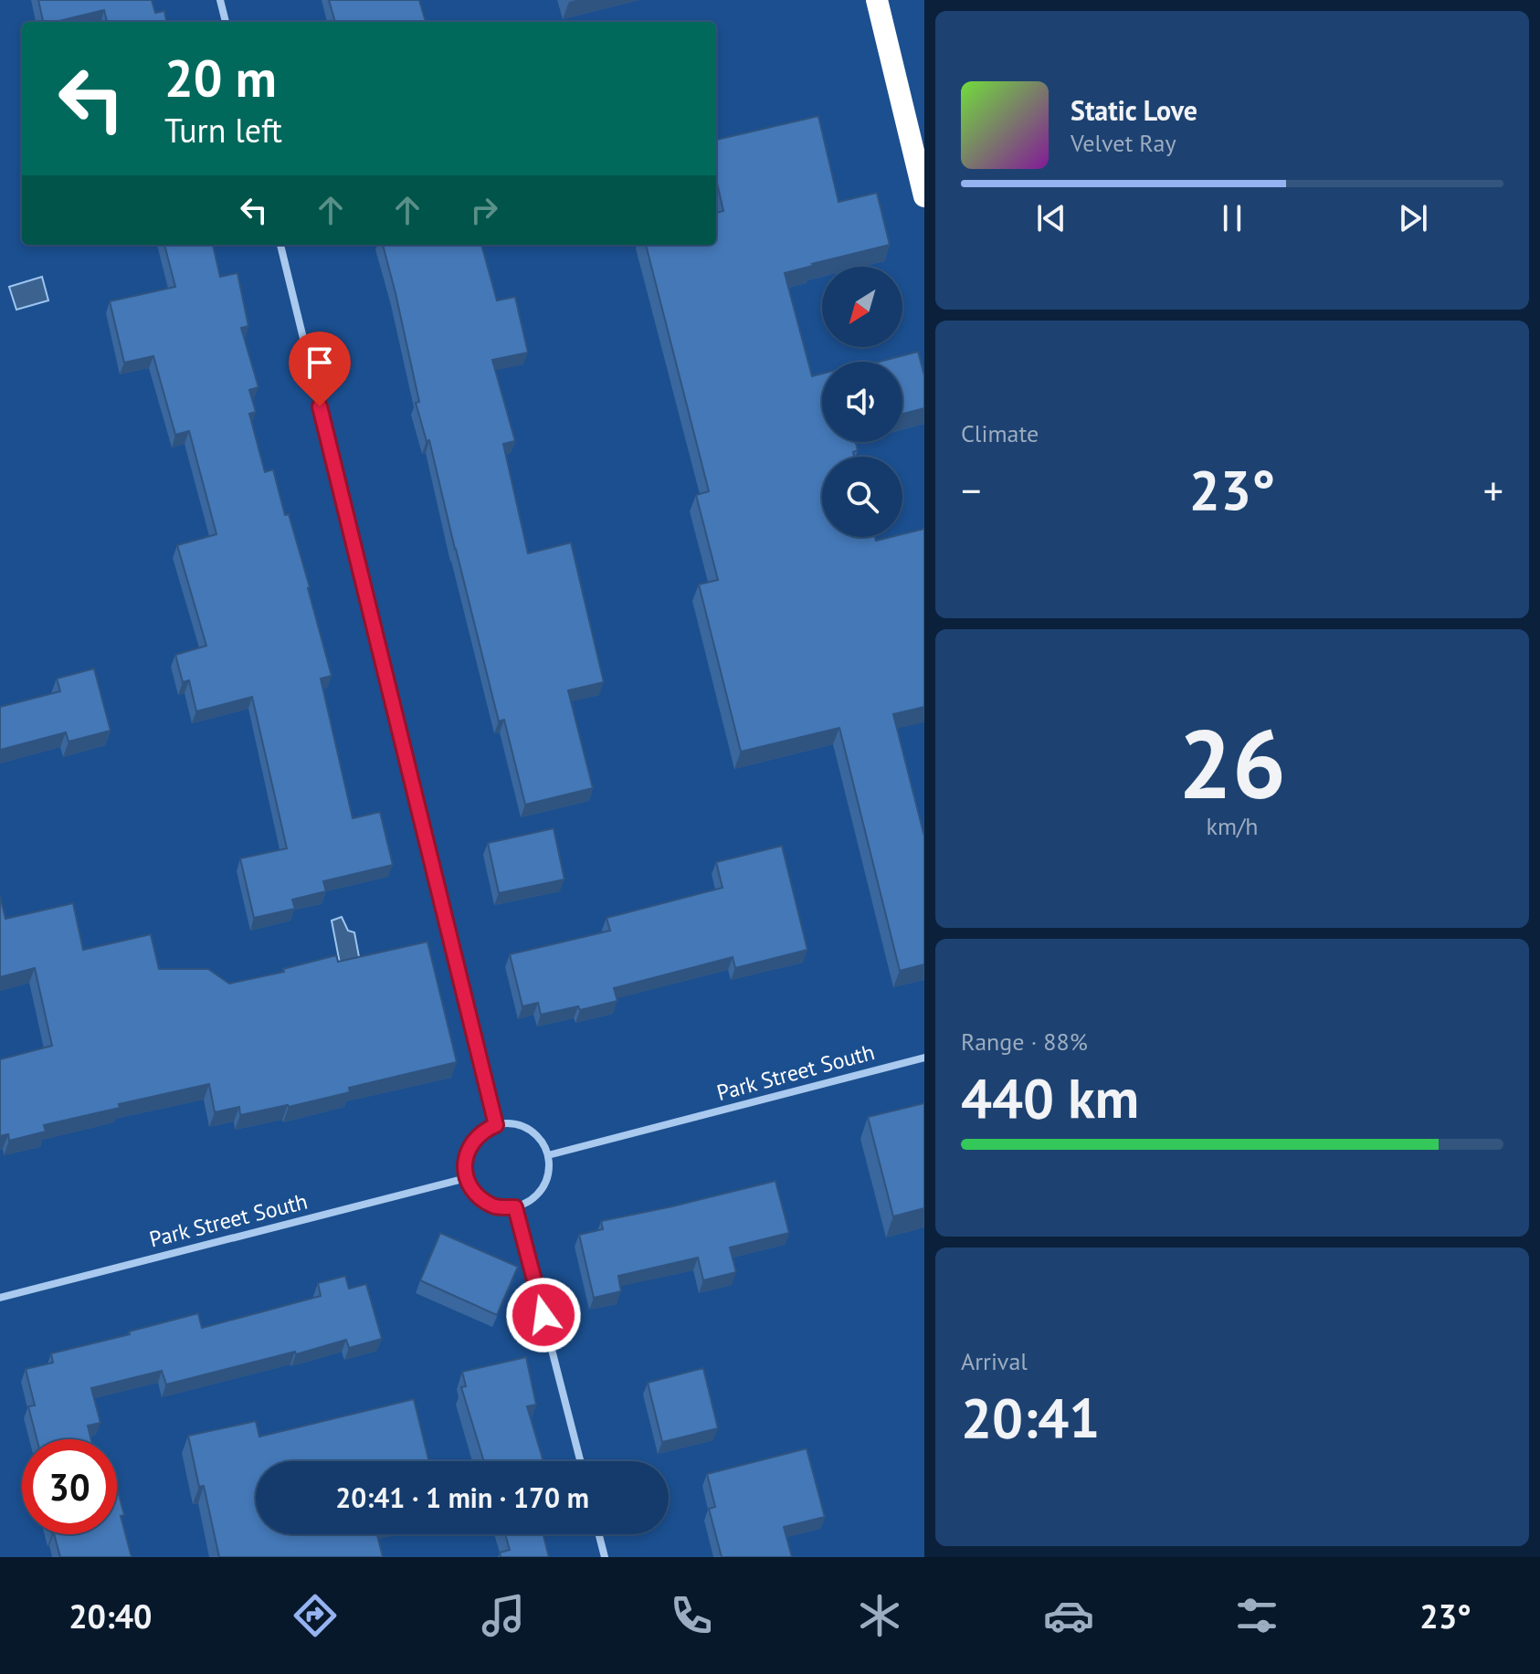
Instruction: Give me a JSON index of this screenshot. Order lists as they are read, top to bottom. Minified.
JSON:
{"streets":{"street":["Park Street South"]},"north":"bottom left","page":{"turn":["20 m","Turn left"],"song":["Static Love","Velvet Ray"],"tile":["Climate",["26","km/h"],["Range · 88%","440 km"],["Arrival","20:41"]],"heat":["−","23°","+"],"limit":"30","trip":"20:41 · 1 min · 170 m","tabs":["20:40","23°"]}}
